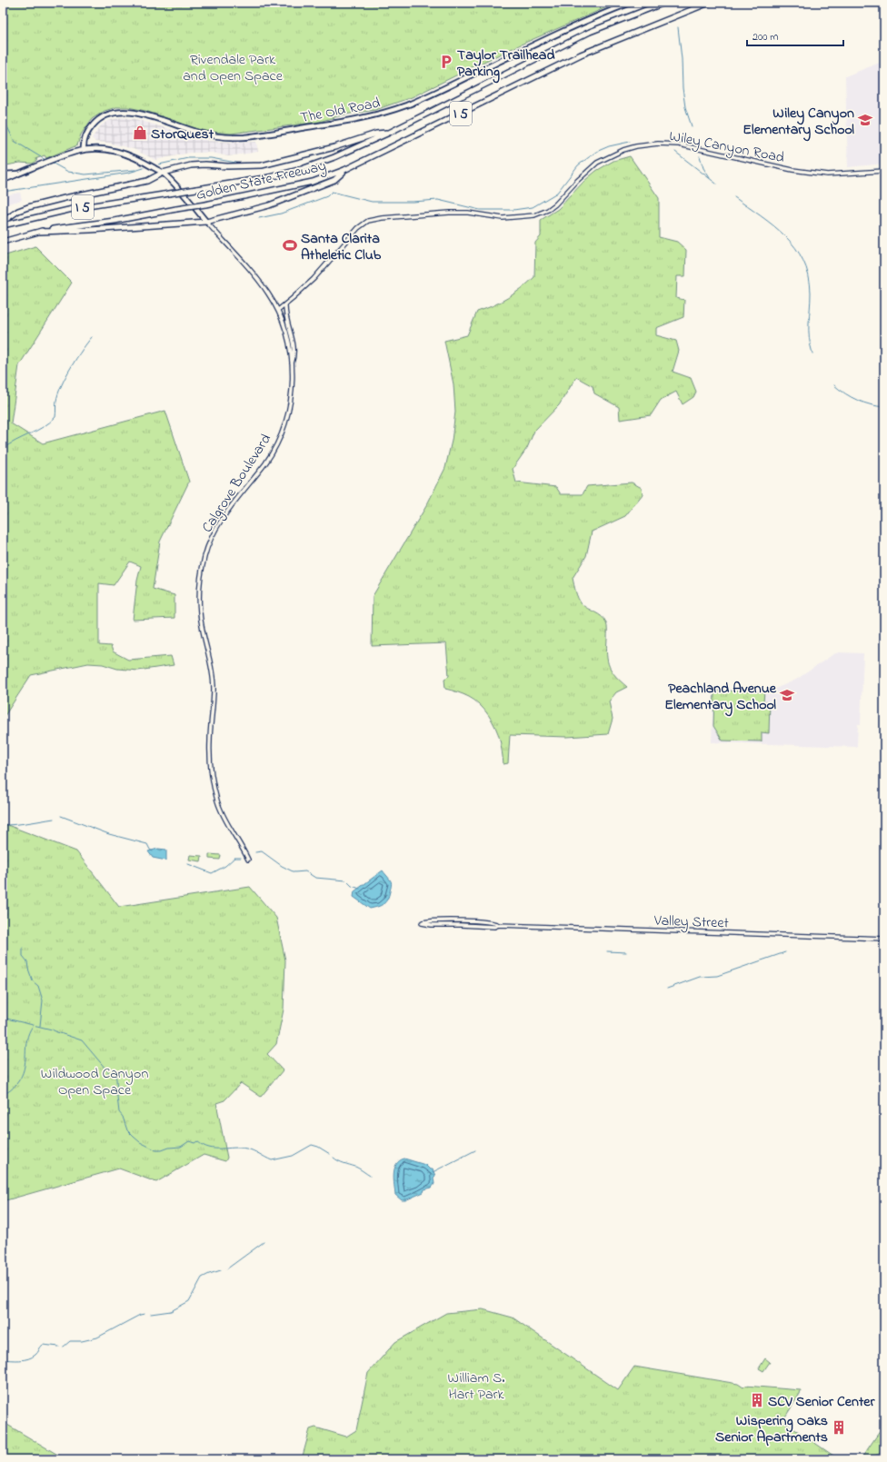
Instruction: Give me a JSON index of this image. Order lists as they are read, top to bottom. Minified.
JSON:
{"streets":{"highway":["I 5","Golden State Freeway"],"main road":["The Old Road","Calgrove Boulevard"],"street":["Wiley Canyon Road","Valley Street"]},"crossings":[["The Old Road","Calgrove Boulevard"],["Wiley Canyon Road","Calgrove Boulevard"]],"parks":["Rivendale Park and Open Space","Wildwood Canyon Open Space","William S. Hart Park"],"places":{"parking":["Taylor Trailhead Parking"],"school or university":["Wiley Canyon Elementary School","Peachland Avenue Elementary School"],"shop":["StorQuest"],"sports":["Santa Clarita Atheletic Club"],"building":["SCV Senior Center","Wispering Oaks Senior Apartments"]},"scale_bar":"200 m"}
